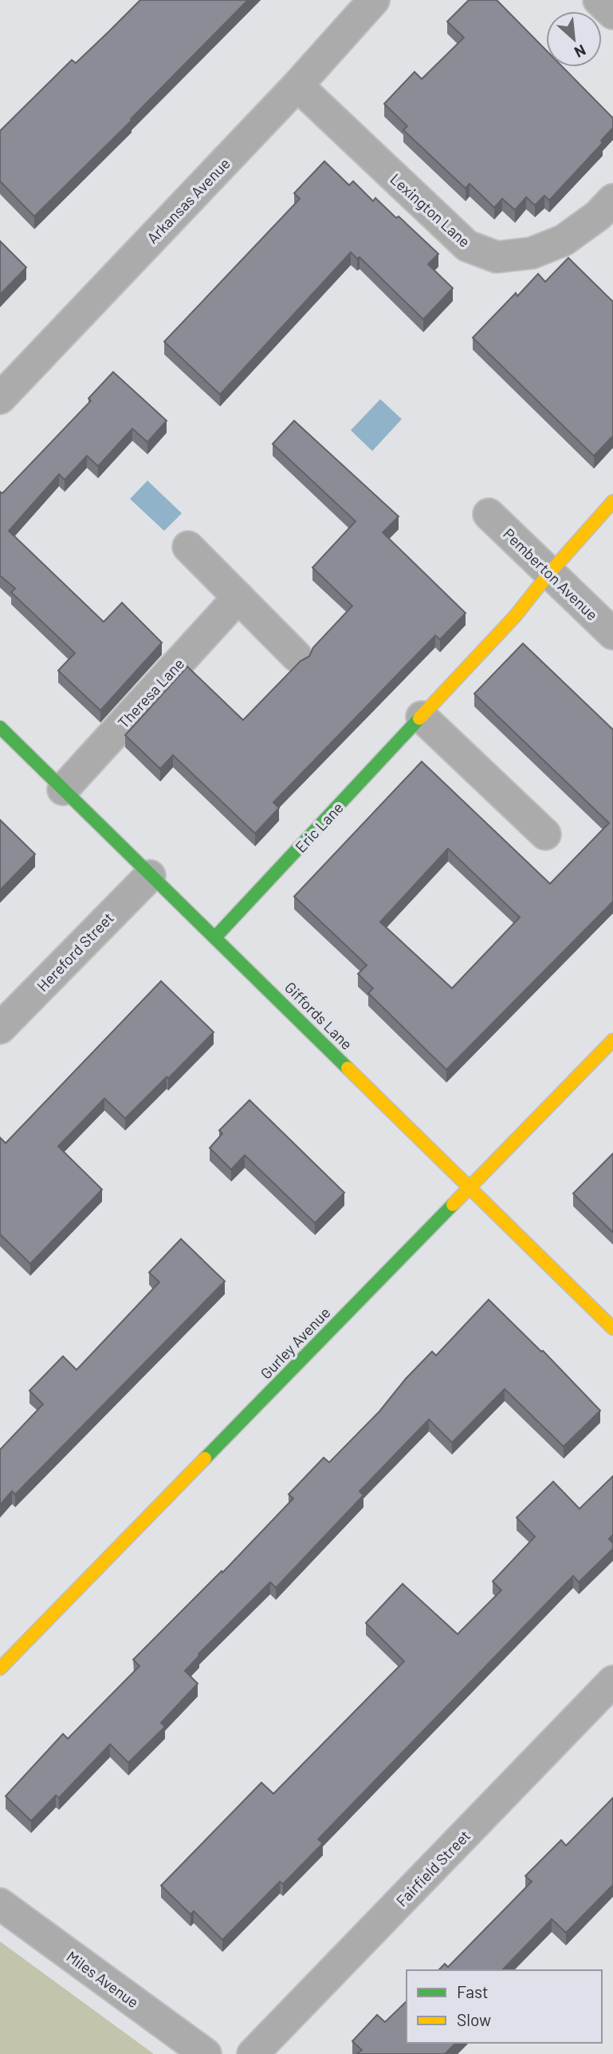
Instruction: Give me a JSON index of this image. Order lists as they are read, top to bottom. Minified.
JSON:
{"streets":{"street":["Arkansas Avenue","Lexington Lane","Pemberton Avenue","Theresa Lane","Eric Lane","Hereford Street","Giffords Lane","Gurley Avenue","Fairfield Street","Miles Avenue"]},"crossings":[["Arkansas Avenue","Lexington Lane"],["Pemberton Avenue","Eric Lane"],["Theresa Lane","Giffords Lane"],["Eric Lane","Giffords Lane"],["Hereford Street","Giffords Lane"],["Giffords Lane","Gurley Avenue"]],"legend":["Fast","Slow"],"north":"bottom right"}
